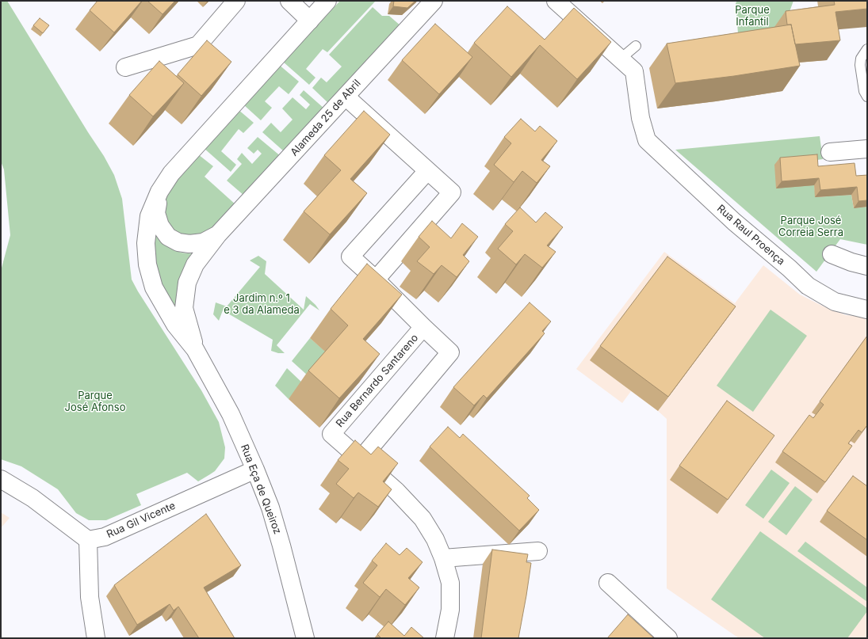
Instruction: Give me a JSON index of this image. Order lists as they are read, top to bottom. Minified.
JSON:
{"streets":{"street":["Alameda 25 de Abril","Rua Raul Proença","Rua Bernardo Santareno","Rua Eça de Queiroz","Rua Gil Vicente"]},"crossings":[["Alameda 25 de Abril","Rua Eça de Queiroz"],["Rua Eça de Queiroz","Rua Gil Vicente"]],"parks":["Parque Infantil","Parque José Correia Serra","Jardim n.º 1 e 3 da Alameda","Parque José Afonso"]}
